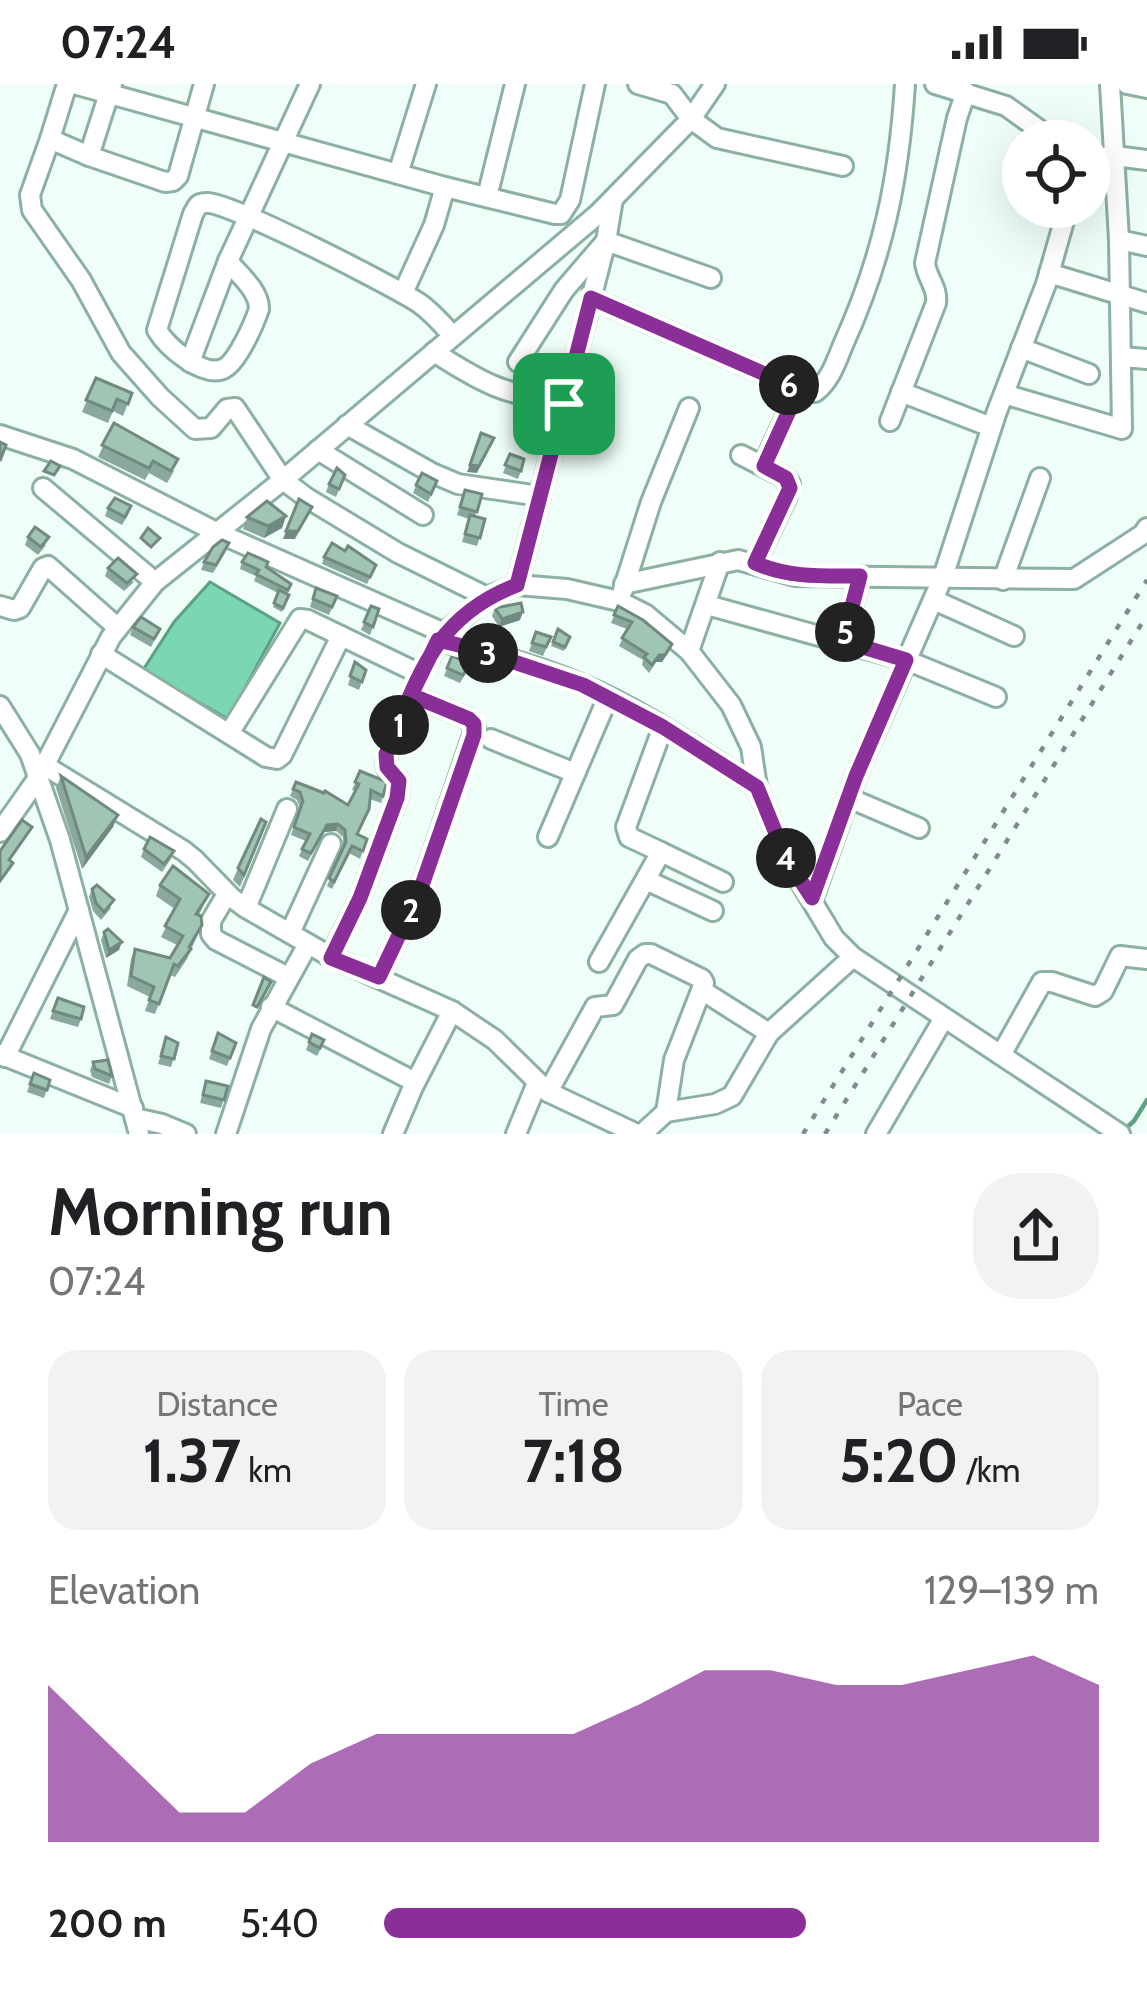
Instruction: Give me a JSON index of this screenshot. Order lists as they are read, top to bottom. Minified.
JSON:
{"page":{"status":"07:24","pins":["6","5","3","1","4","2"],"heading":["Morning run","07:24"],"stats":[["Distance","1.37 km"],["Time","7:18"],["Pace","5:20 /km"]],"chart":["Elevation","129–139 m"],"list":[{"name":"200 m","note":"5:40"}]}}
